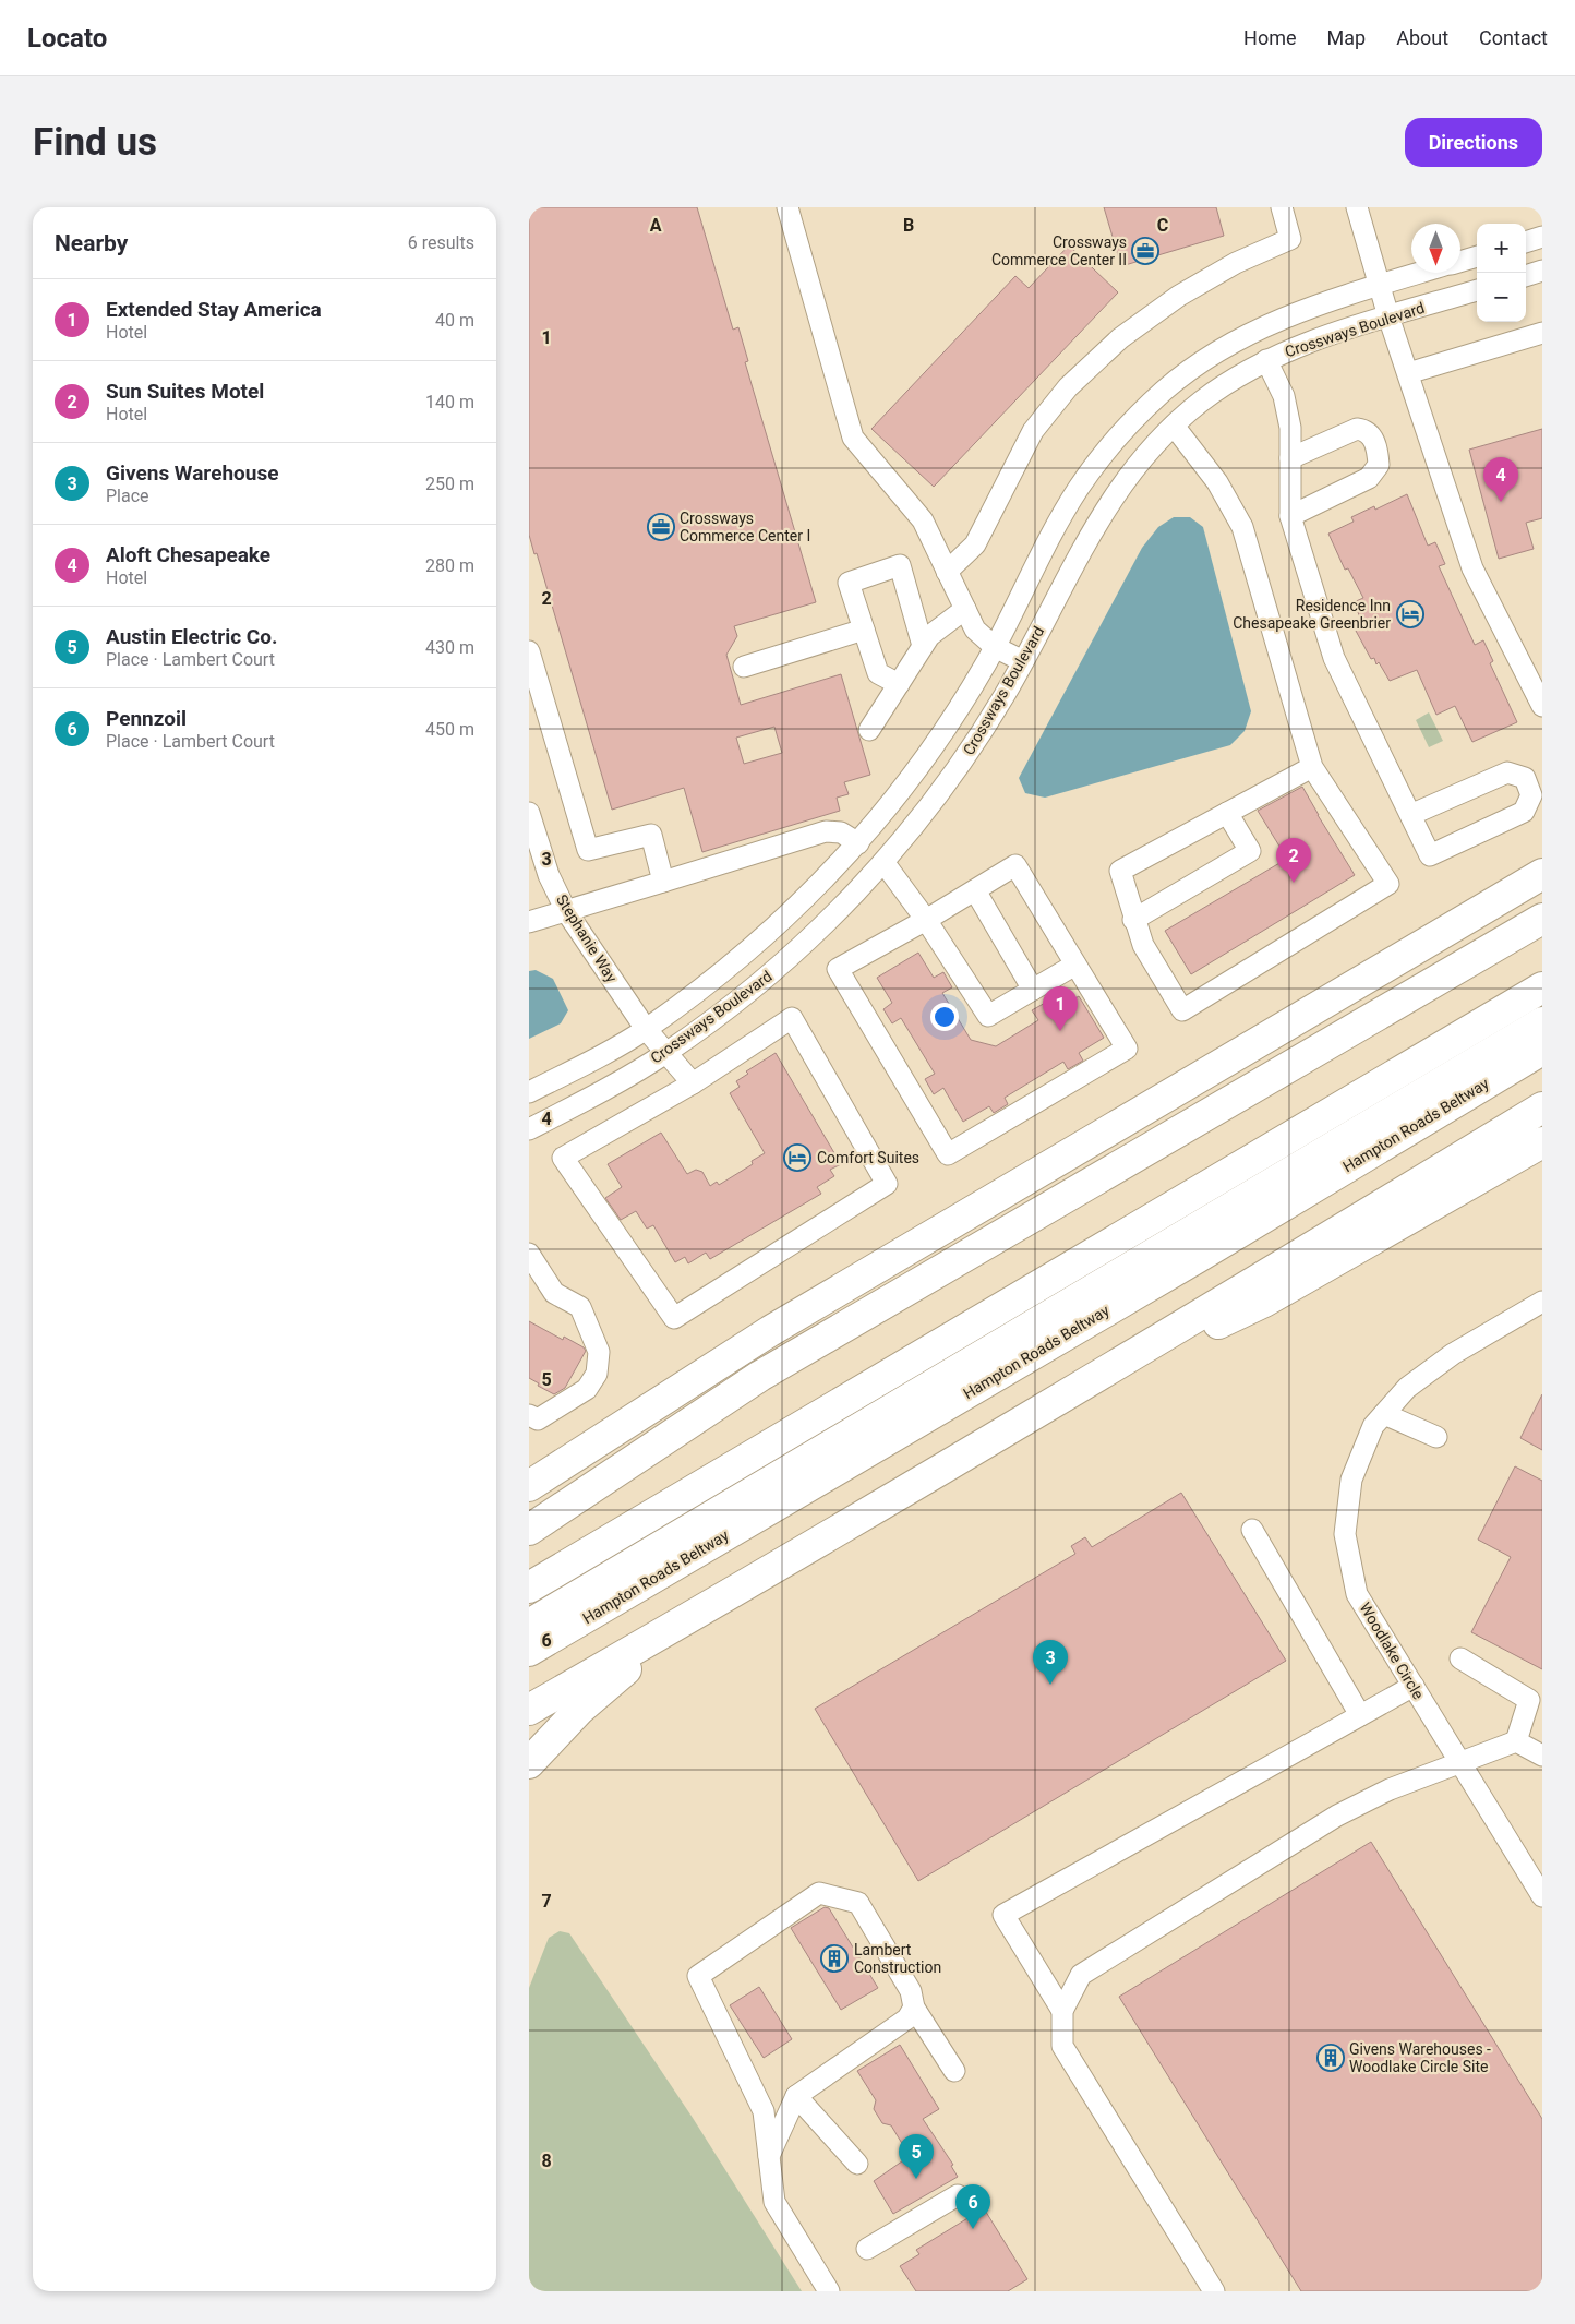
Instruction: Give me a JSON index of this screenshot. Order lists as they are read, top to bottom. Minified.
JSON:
{"streets":{"highway":["Hampton Roads Beltway"],"street":["Crossways Boulevard","Stephanie Way","Woodlake Circle"]},"crossings":[["Crossways Boulevard","Stephanie Way"]],"places":{"office":["Crossways Commerce Center II","Crossways Commerce Center I"],"hotel":["Residence Inn Chesapeake Greenbrier","Comfort Suites"],"building":["Lambert Construction","Givens Warehouses - Woodlake Circle Site"]},"north":"bottom","page":{"header":"Locato","nav":["Home","Map","About","Contact"],"buttons":"Directions","title":"Find us","heading":["Nearby","6 results"],"map_buttons":["+","−"],"list":[{"mark":"1","name":"Extended Stay America","note":"Hotel","value":"40 m"},{"mark":"2","name":"Sun Suites Motel","note":"Hotel","value":"140 m"},{"mark":"3","name":"Givens Warehouse","note":"Place","value":"250 m"},{"mark":"4","name":"Aloft Chesapeake","note":"Hotel","value":"280 m"},{"mark":"5","name":"Austin Electric Co.","note":"Place · Lambert Court","value":"430 m"},{"mark":"6","name":"Pennzoil","note":"Place · Lambert Court","value":"450 m"}],"pins":["4","2","1","3","5","6"]},"grid":{"columns":["A","B","C"],"rows":["1","2","3","4","5","6","7","8"]}}
